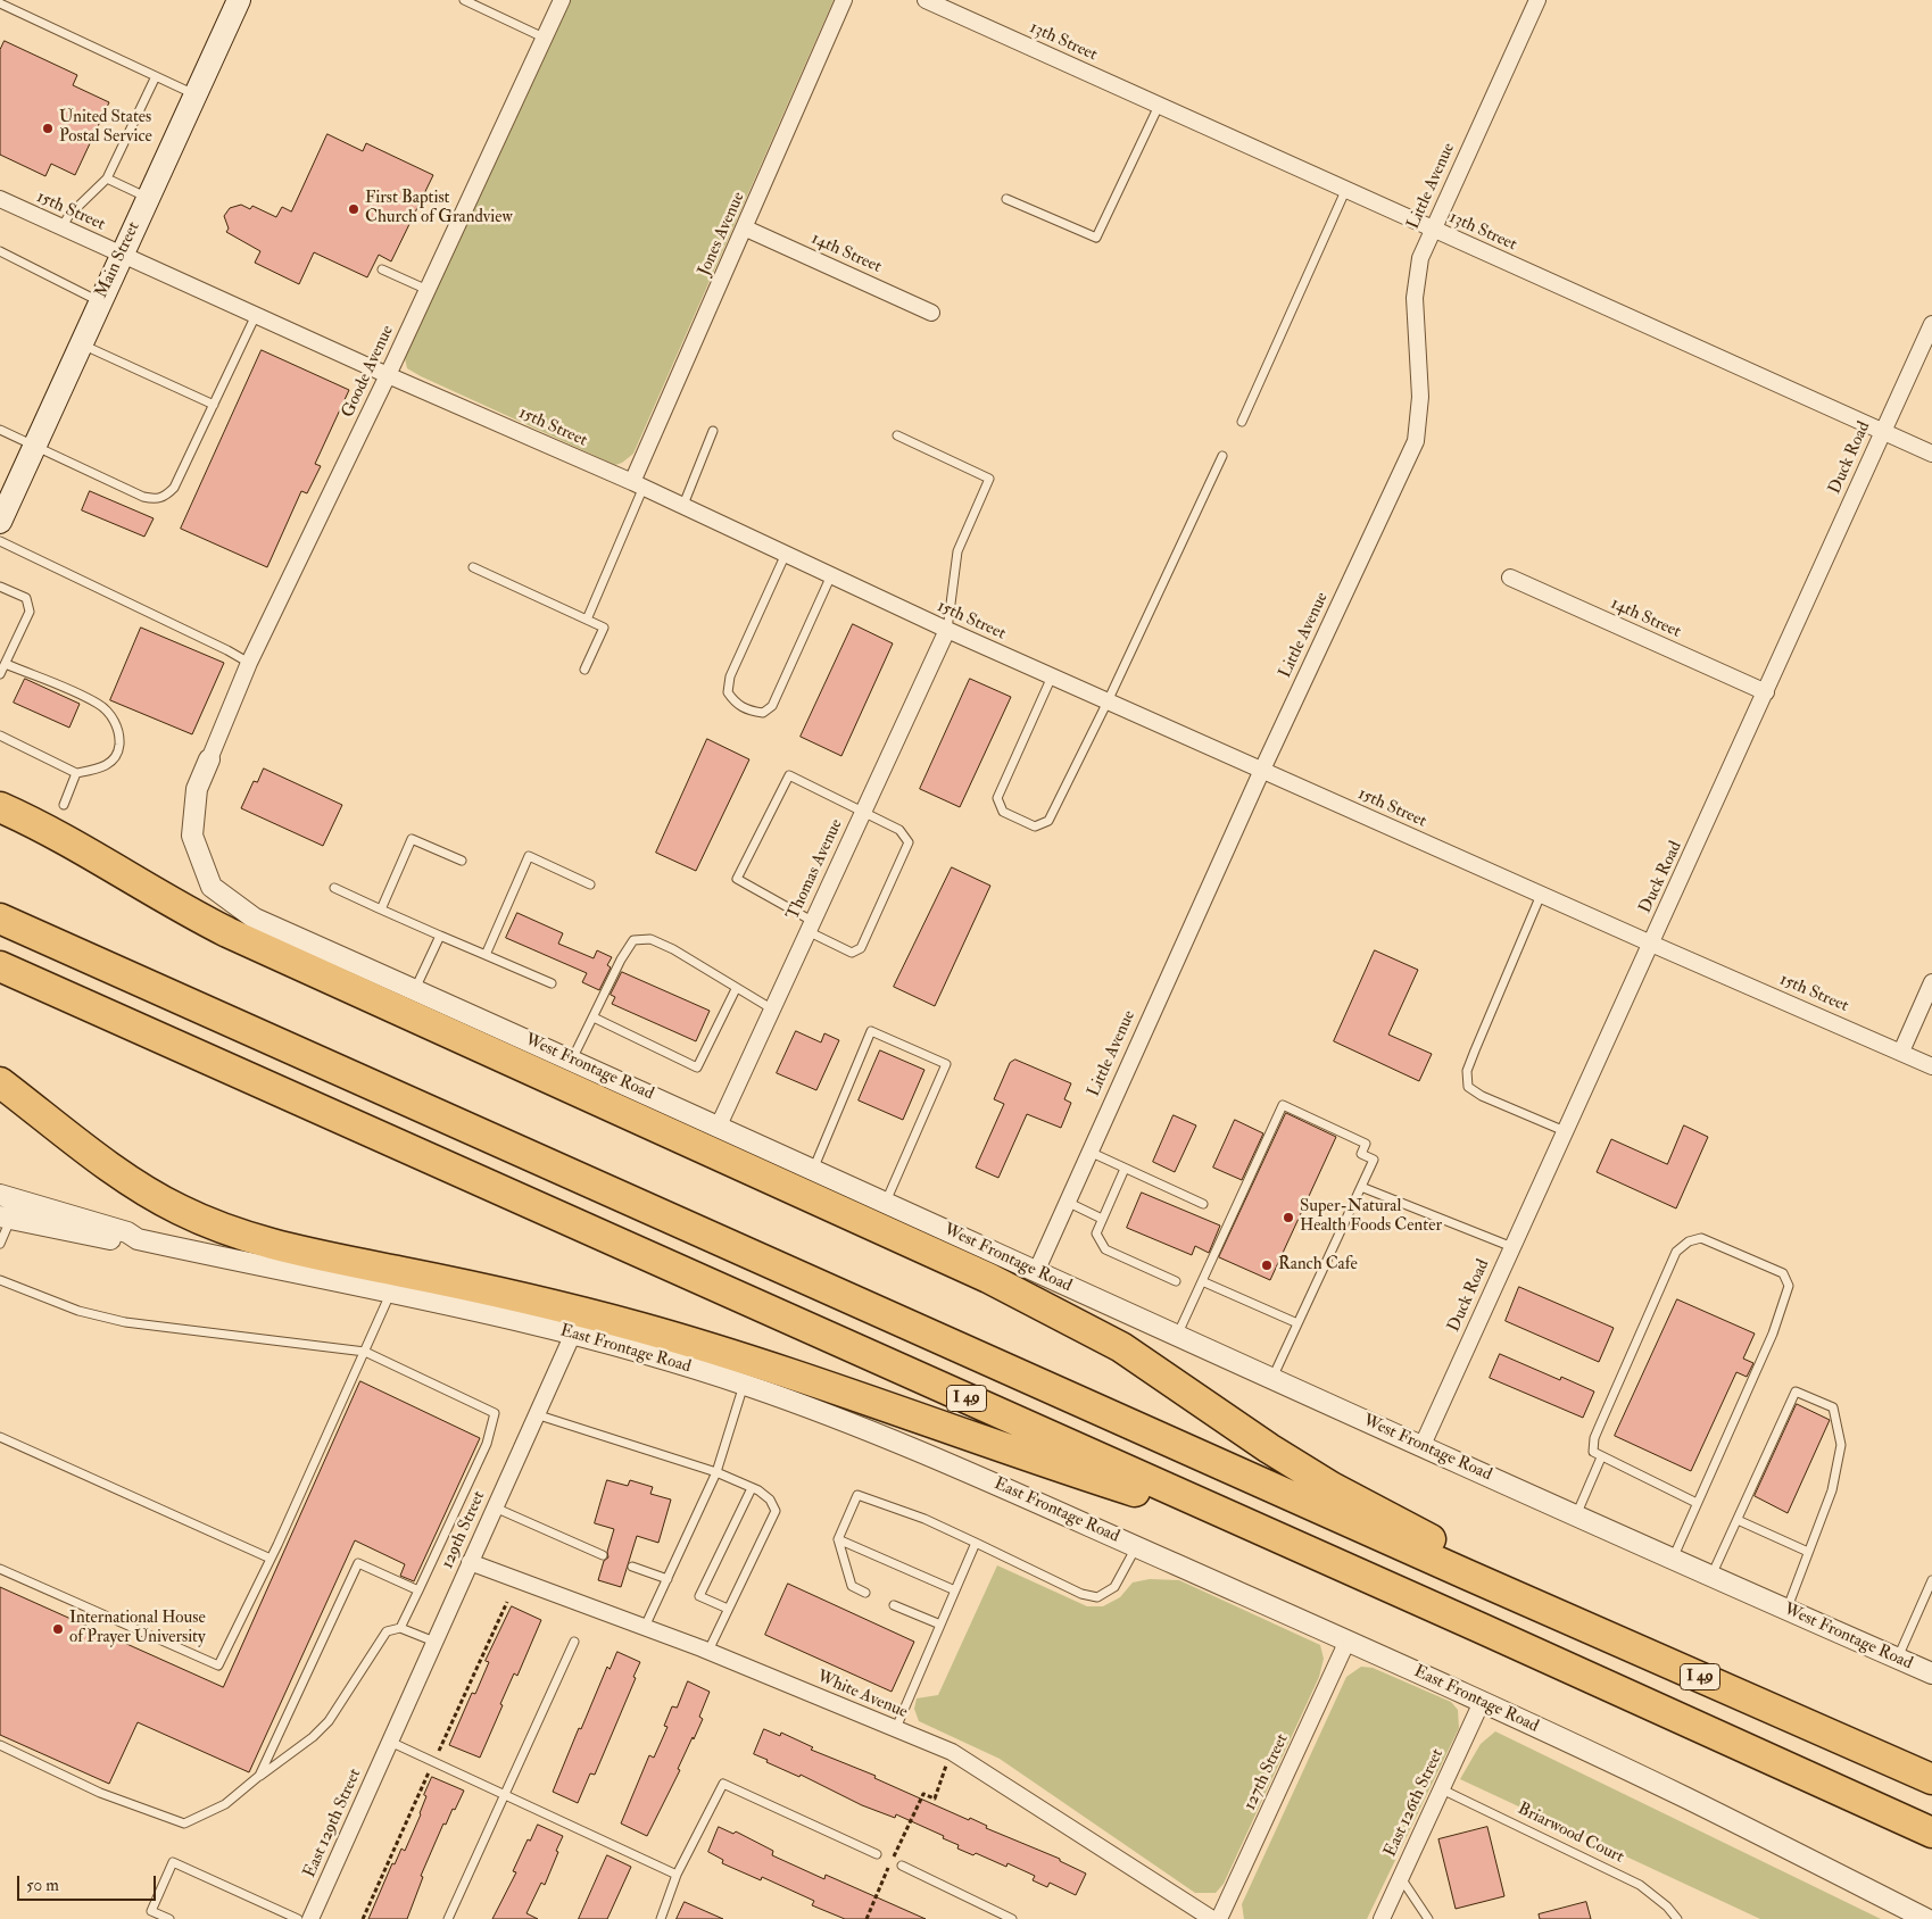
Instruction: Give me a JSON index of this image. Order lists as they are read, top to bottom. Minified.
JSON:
{"streets":{"highway":["I 49"],"main road":["Main Street"],"street":["13th Street","Little Avenue","15th Street","Jones Avenue","14th Street","Goode Avenue","Duck Road","Thomas Avenue","West Frontage Road","East Frontage Road","129th Street","White Avenue","127th Street","East 126th Street","East 129th Street"],"lane":["Briarwood Court"]},"crossings":[["13th Street","Little Avenue"],["13th Street","Duck Road"],["Little Avenue","15th Street"],["Little Avenue","West Frontage Road"],["15th Street","Jones Avenue"],["15th Street","Main Street"],["15th Street","Goode Avenue"],["15th Street","Duck Road"],["15th Street","Thomas Avenue"],["Jones Avenue","14th Street"],["14th Street","Duck Road"],["Goode Avenue","West Frontage Road"],["Duck Road","West Frontage Road"],["Thomas Avenue","West Frontage Road"],["East Frontage Road","129th Street"],["East Frontage Road","127th Street"],["East Frontage Road","East 126th Street"],["129th Street","White Avenue"],["129th Street","East 129th Street"],["East 126th Street","Briarwood Court"]],"places":["United States Postal Service","First Baptist Church of Grandview","Super-Natural Health Foods Center","Ranch Cafe","International House of Prayer University"],"scale_bar":"50 m"}
